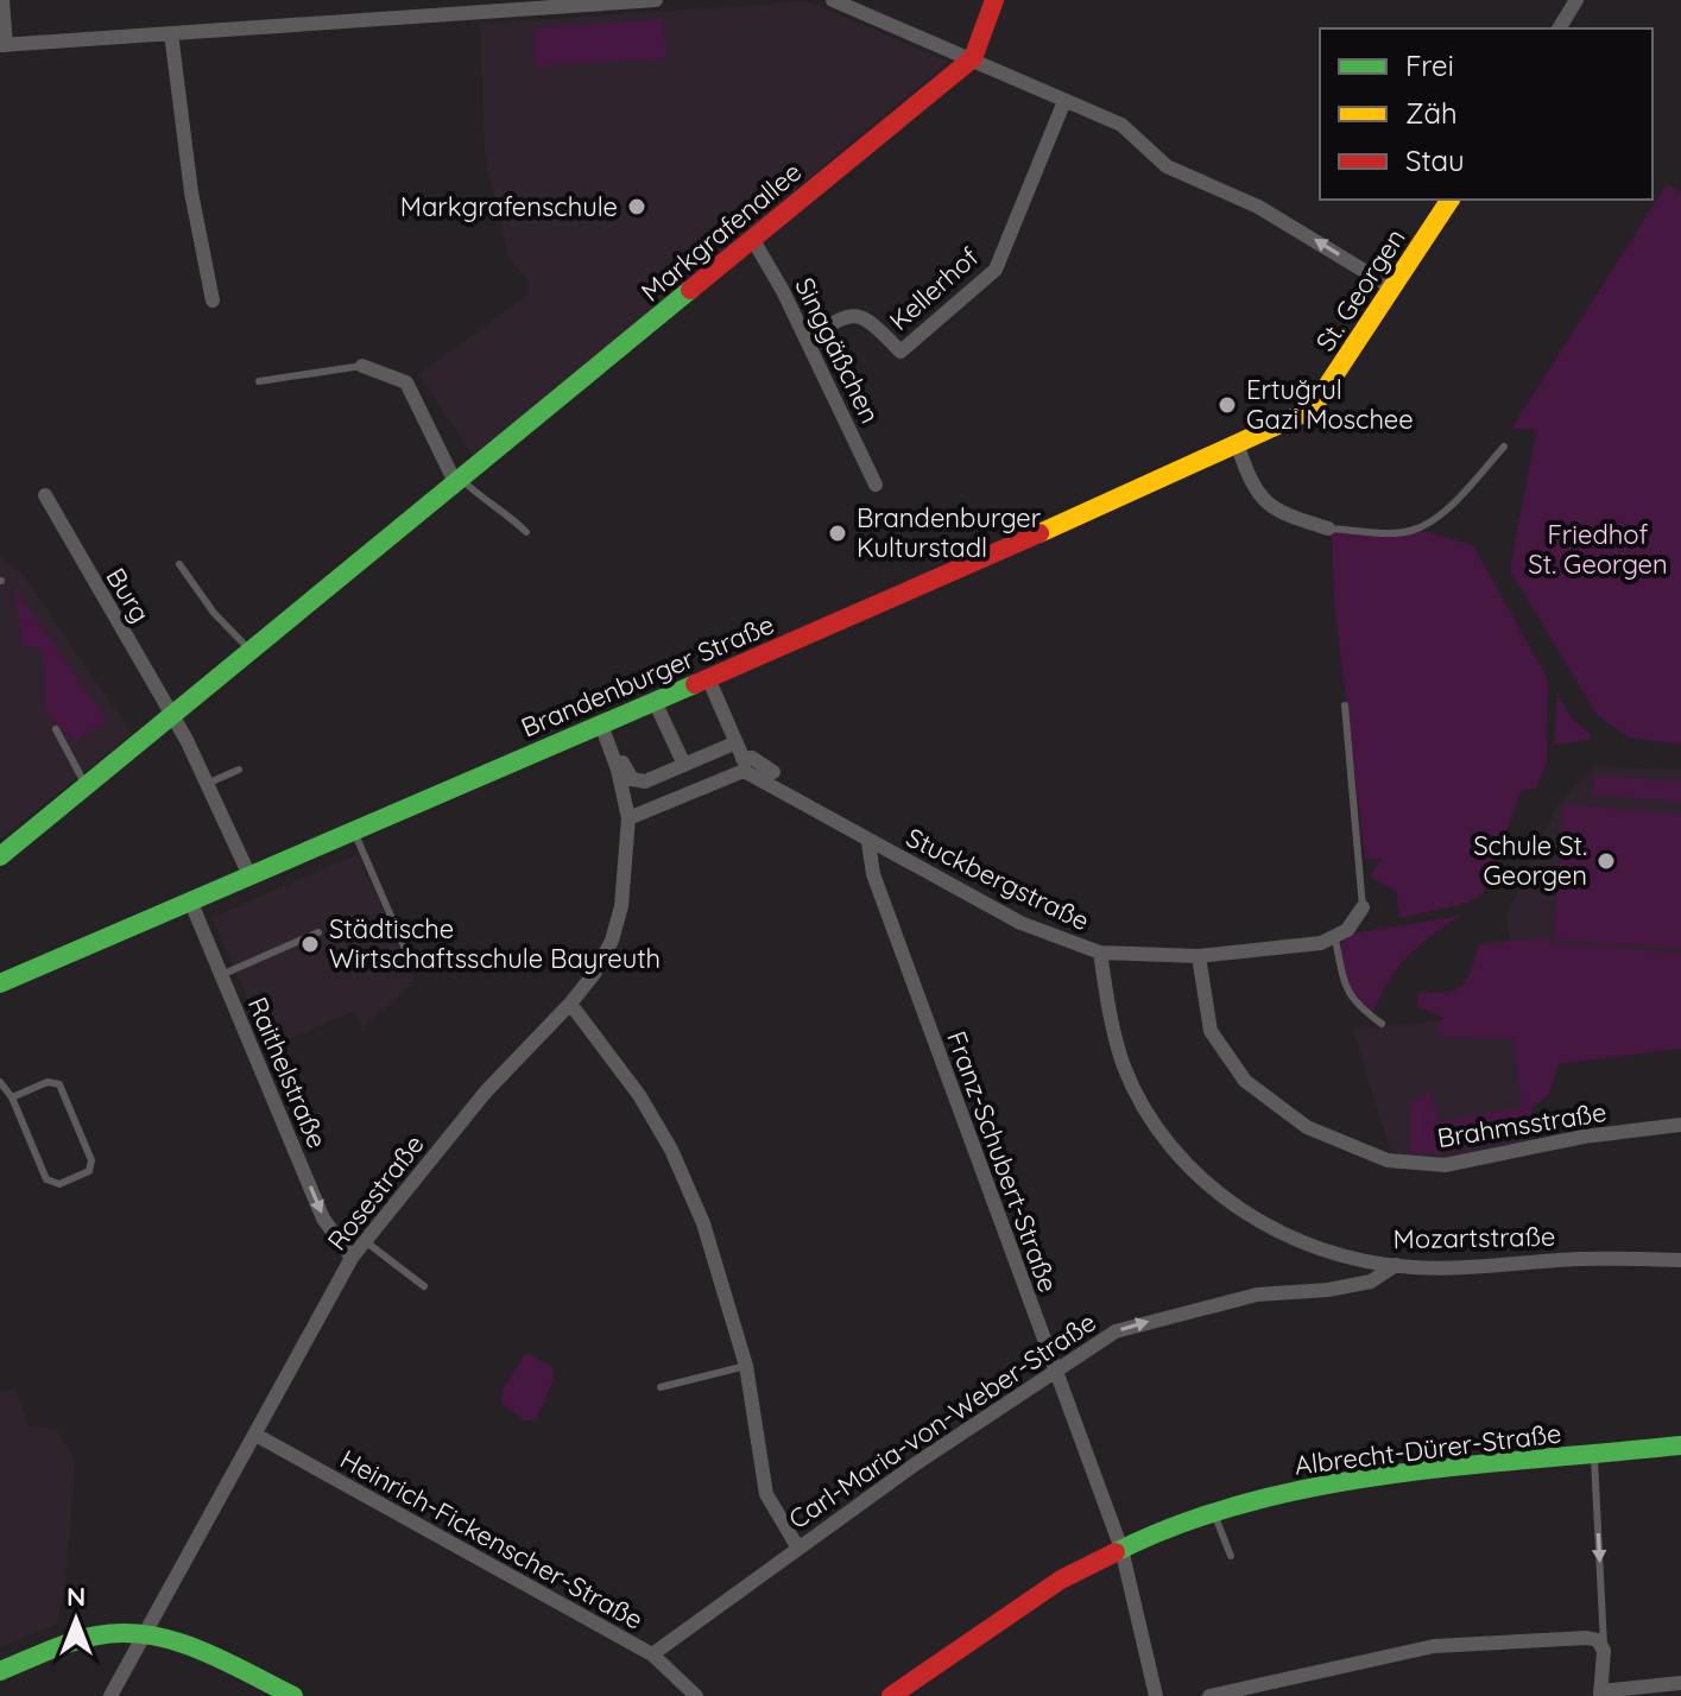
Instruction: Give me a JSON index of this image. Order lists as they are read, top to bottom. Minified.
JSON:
{"streets":{"street":["Markgrafenallee","Kellerhof","St. Georgen","Singgäßchen","Burg","Brandenburger Straße","Stuckbergstraße","Raithelstraße","Brahmsstraße","Franz-Schubert-Straße","Rosestraße","Mozartstraße","Carl-Maria-von-Weber-Straße","Albrecht-Dürer-Straße","Heinrich-Fickenscher-Straße"]},"crossings":[["Markgrafenallee","Singgäßchen"],["Markgrafenallee","Burg"],["Kellerhof","Singgäßchen"],["St. Georgen","Brandenburger Straße"],["Brandenburger Straße","Raithelstraße"],["Brandenburger Straße","Rosestraße"],["Stuckbergstraße","Brahmsstraße"],["Stuckbergstraße","Franz-Schubert-Straße"],["Stuckbergstraße","Rosestraße"],["Stuckbergstraße","Mozartstraße"],["Raithelstraße","Rosestraße"],["Franz-Schubert-Straße","Carl-Maria-von-Weber-Straße"],["Franz-Schubert-Straße","Albrecht-Dürer-Straße"],["Rosestraße","Heinrich-Fickenscher-Straße"],["Mozartstraße","Carl-Maria-von-Weber-Straße"],["Carl-Maria-von-Weber-Straße","Heinrich-Fickenscher-Straße"]],"one_way":["Raithelstraße","Carl-Maria-von-Weber-Straße"],"parks":["Friedhof St. Georgen"],"places":["Markgrafenschule","Ertuğrul Gazi Moschee","Brandenburger Kulturstadl","Schule St. Georgen","Städtische Wirtschaftsschule Bayreuth"],"legend":["Frei","Zäh","Stau"],"north":"top"}
